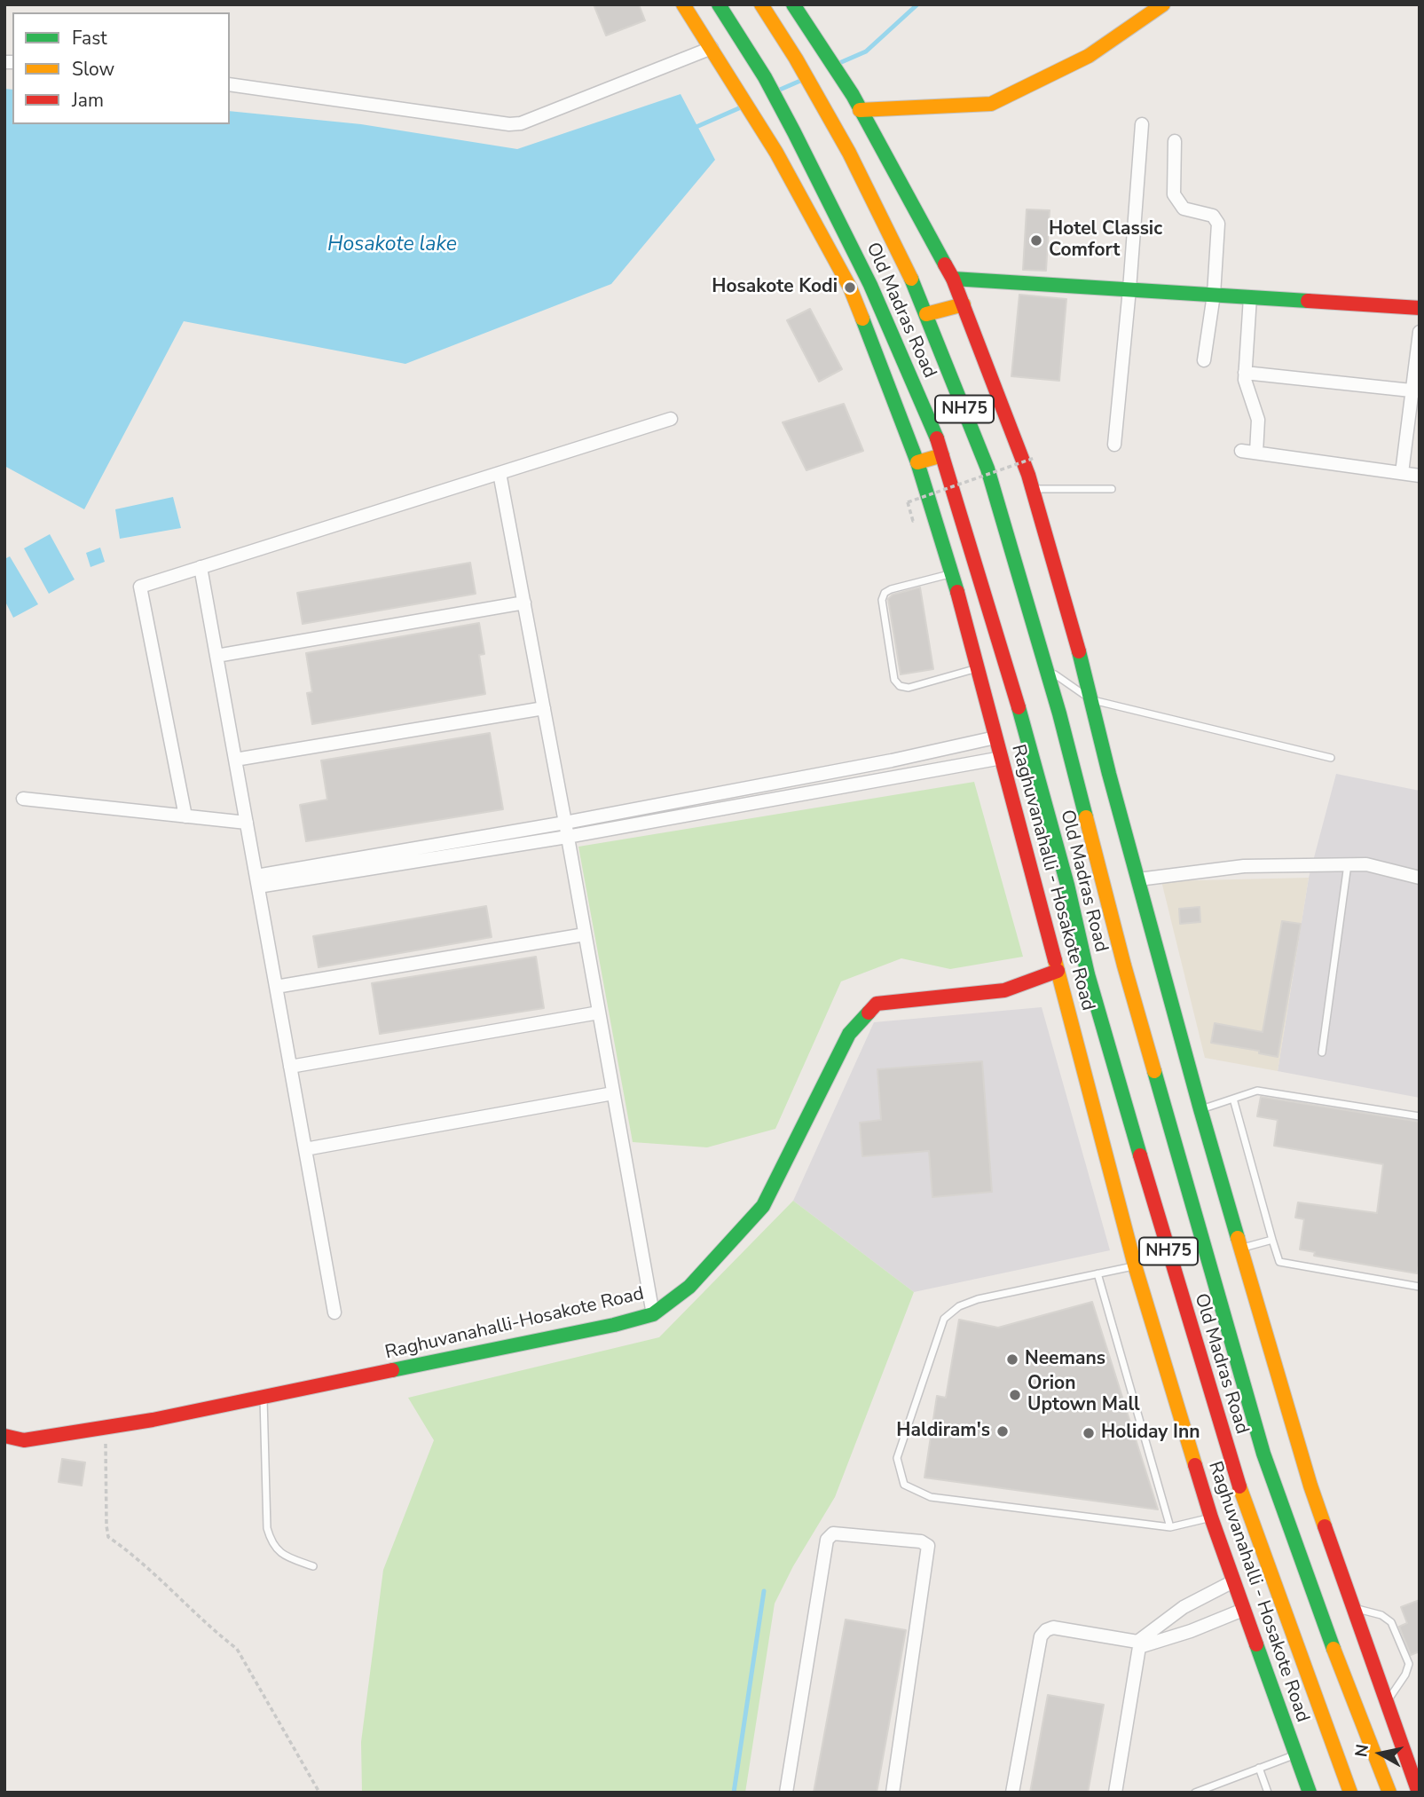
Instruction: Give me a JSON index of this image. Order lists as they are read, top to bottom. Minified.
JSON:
{"streets":{"main road":["Old Madras Road","NH75","Raghuvanahalli - Hosakote Road","Raghuvanahalli-Hosakote Road"]},"crossings":[["Raghuvanahalli - Hosakote Road","Raghuvanahalli-Hosakote Road"]],"water":["Hosakote lake"],"places":["Hotel Classic Comfort","Hosakote Kodi","Neemans","Orion Uptown Mall","Haldiram's","Holiday Inn"],"legend":["Fast","Slow","Jam"],"north":"left"}
